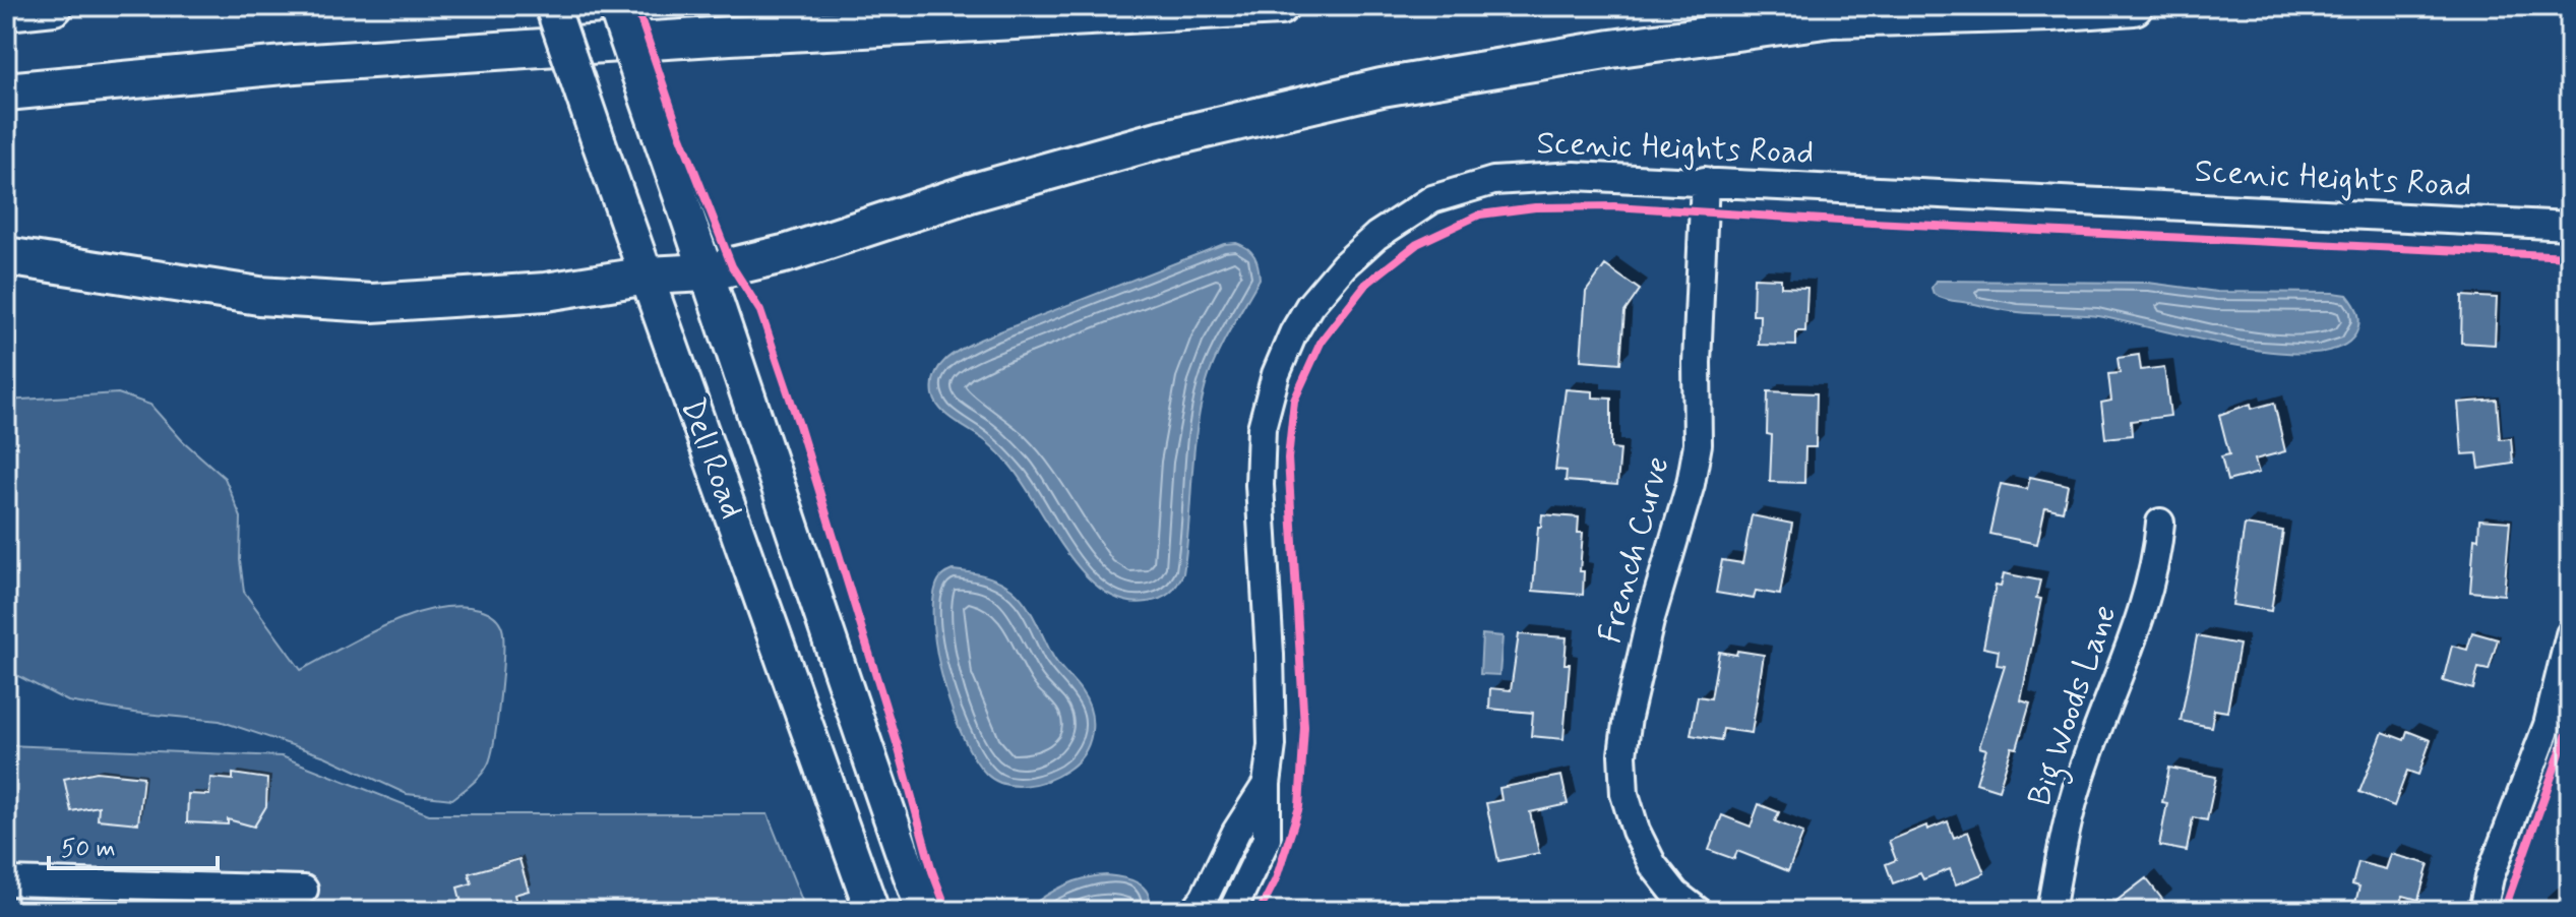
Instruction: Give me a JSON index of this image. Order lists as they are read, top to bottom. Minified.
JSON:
{"streets":{"main road":["Dell Road"],"street":["Scenic Heights Road","French Curve","Big Woods Lane"]},"crossings":[["Scenic Heights Road","French Curve"]],"scale_bar":"50 m"}
